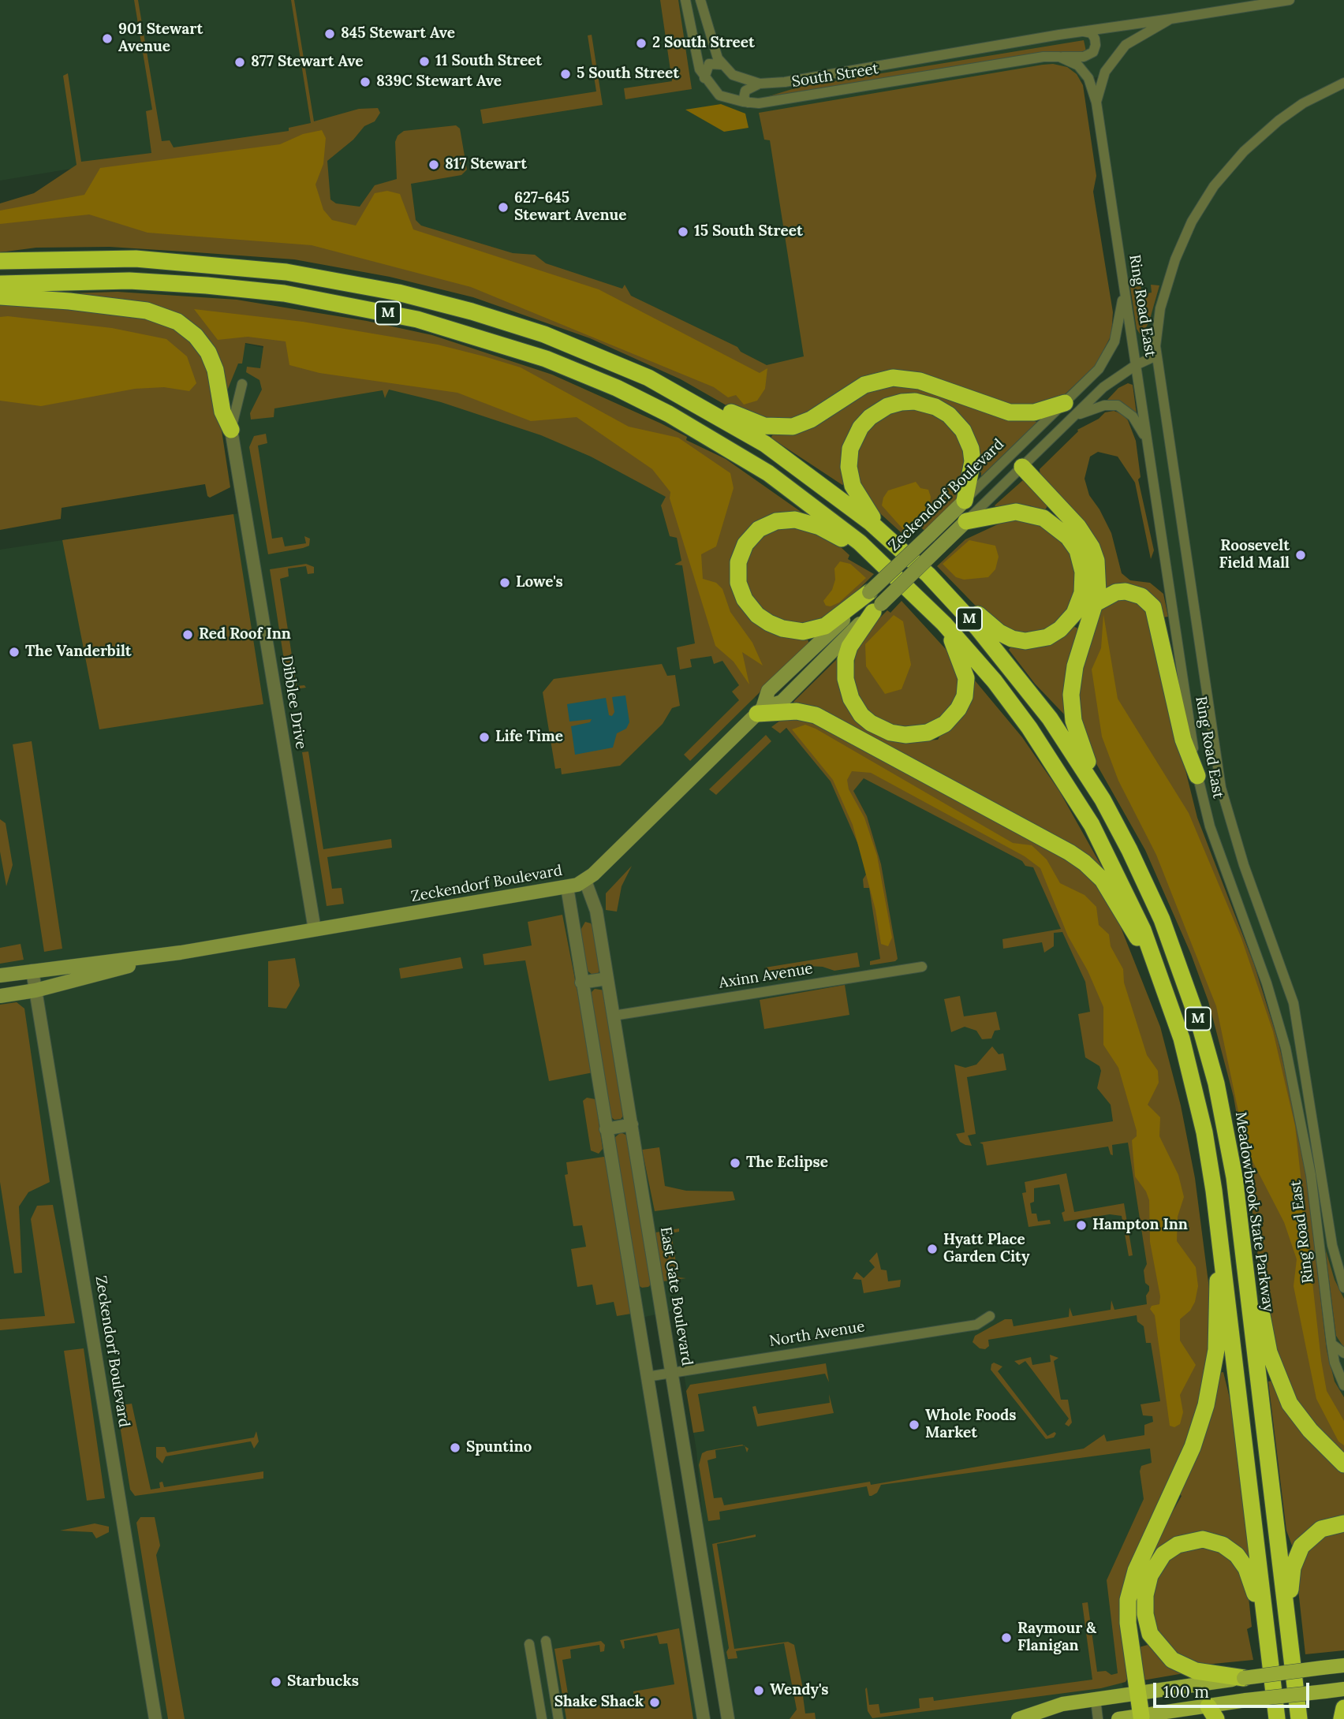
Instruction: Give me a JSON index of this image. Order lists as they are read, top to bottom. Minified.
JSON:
{"streets":{"highway":["M","Meadowbrook State Parkway"],"main road":["Zeckendorf Boulevard"],"street":["South Street","Ring Road East","Dibblee Drive","Axinn Avenue","East Gate Boulevard","North Avenue"]},"crossings":[["Ring Road East","Zeckendorf Boulevard"],["Zeckendorf Boulevard","Dibblee Drive"],["Zeckendorf Boulevard","East Gate Boulevard"],["Axinn Avenue","East Gate Boulevard"],["East Gate Boulevard","North Avenue"]],"places":["845 Stewart Ave","901 Stewart Avenue","2 South Street","11 South Street","877 Stewart Ave","5 South Street","839C Stewart Ave","817 Stewart","627-645 Stewart Avenue","15 South Street","Roosevelt Field Mall","Lowe's","Red Roof Inn","The Vanderbilt","Life Time","The Eclipse","Hampton Inn","Hyatt Place Garden City","Whole Foods Market","Spuntino","Raymour & Flanigan","Starbucks","Wendy's","Shake Shack"],"scale_bar":"100 m"}
